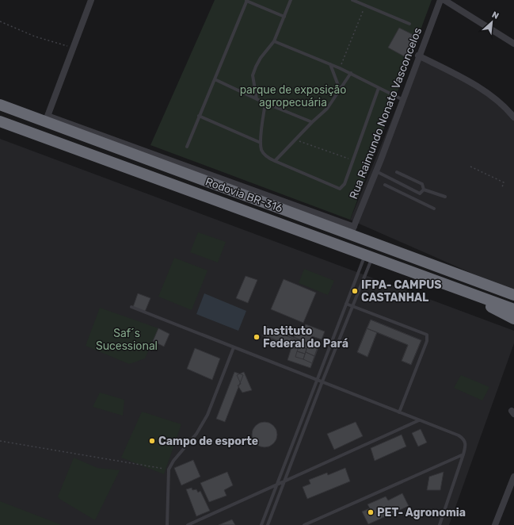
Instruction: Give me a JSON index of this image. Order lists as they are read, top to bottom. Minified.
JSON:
{"streets":{"highway":["Rodovia BR-316"],"street":["Rua Raimundo Nonato Vasconcelos"]},"crossings":[["Rua Raimundo Nonato Vasconcelos","Rodovia BR-316"]],"parks":["parque de exposição agropecuária","Saf´s Sucessional"],"places":["IFPA- CAMPUS CASTANHAL","Instituto Federal do Pará","Campo de esporte","PET- Agronomia"],"north":"top right"}
